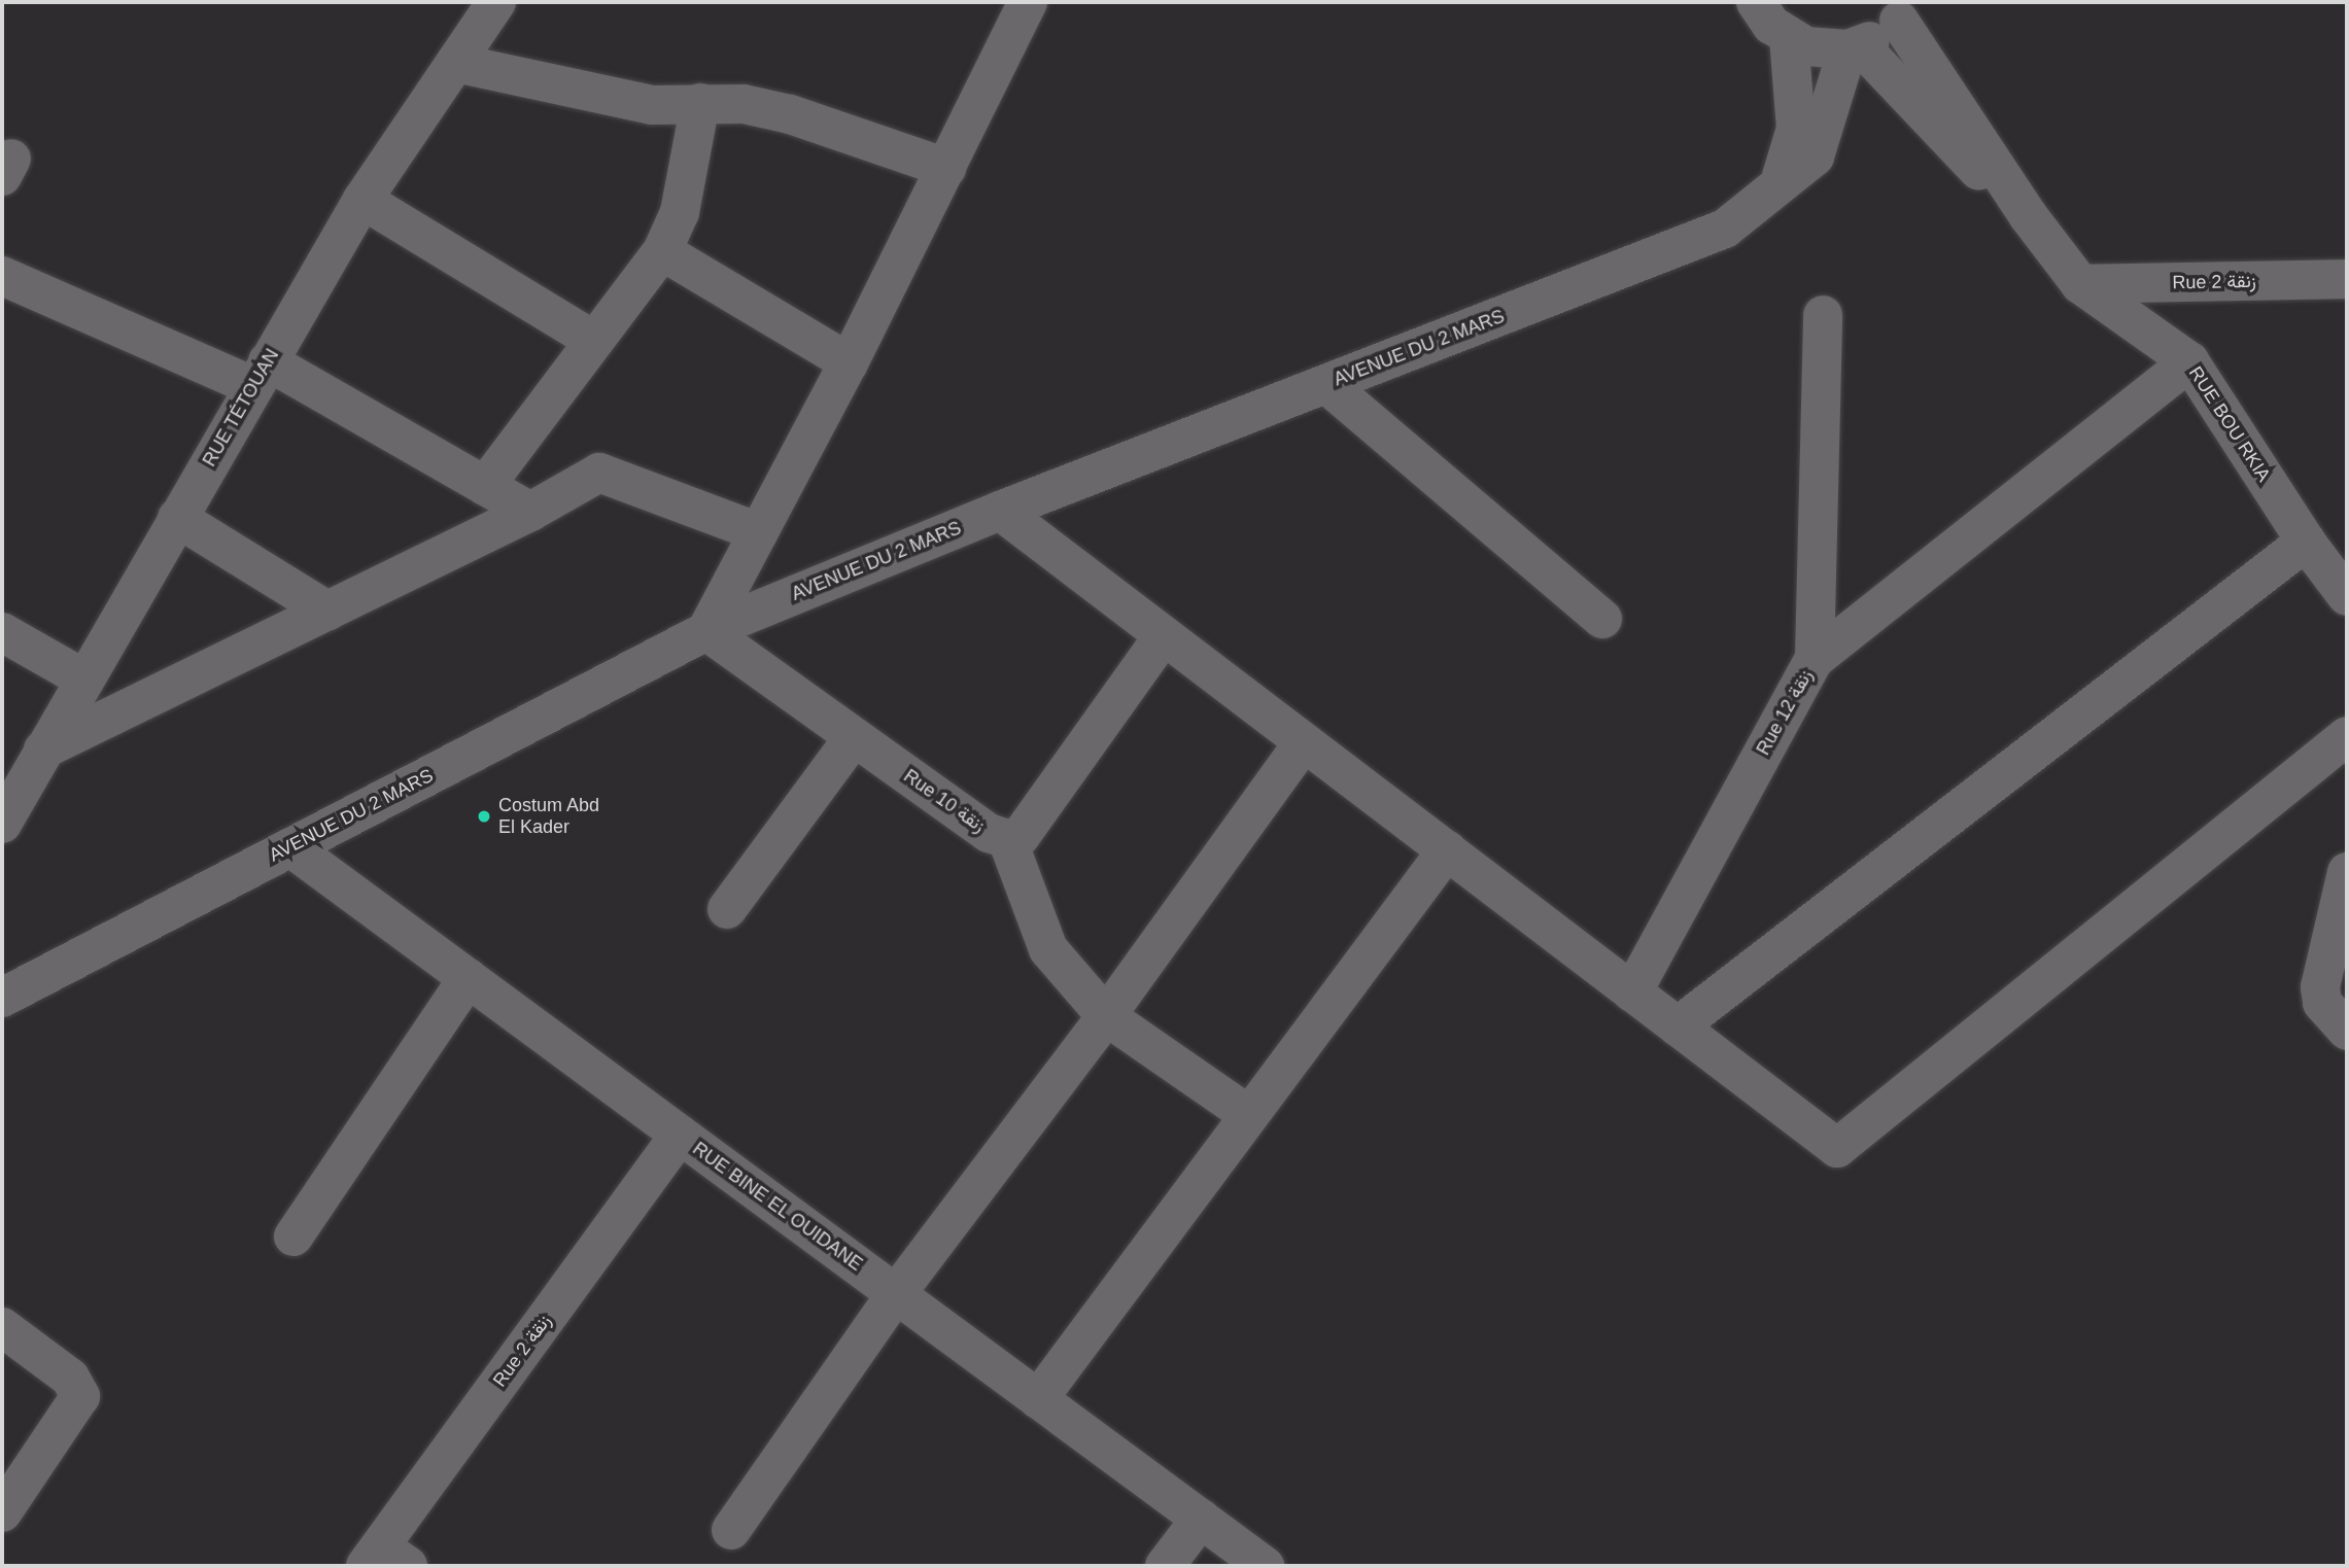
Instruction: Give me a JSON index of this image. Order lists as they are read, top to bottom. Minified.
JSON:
{"streets":{"street":["Rue 2 زنقة","AVENUE DU 2 MARS","RUE TÉTOUAN","RUE BOU RKIA","Rue 12 زنقة","Rue 10 زنقة","RUE BINE EL OUIDANE"]},"crossings":[["Rue 2 زنقة","RUE BOU RKIA"],["Rue 2 زنقة","RUE BINE EL OUIDANE"],["AVENUE DU 2 MARS","RUE BOU RKIA"],["AVENUE DU 2 MARS","Rue 10 زنقة"],["AVENUE DU 2 MARS","RUE BINE EL OUIDANE"]],"places":["Costum Abd El Kader"]}
